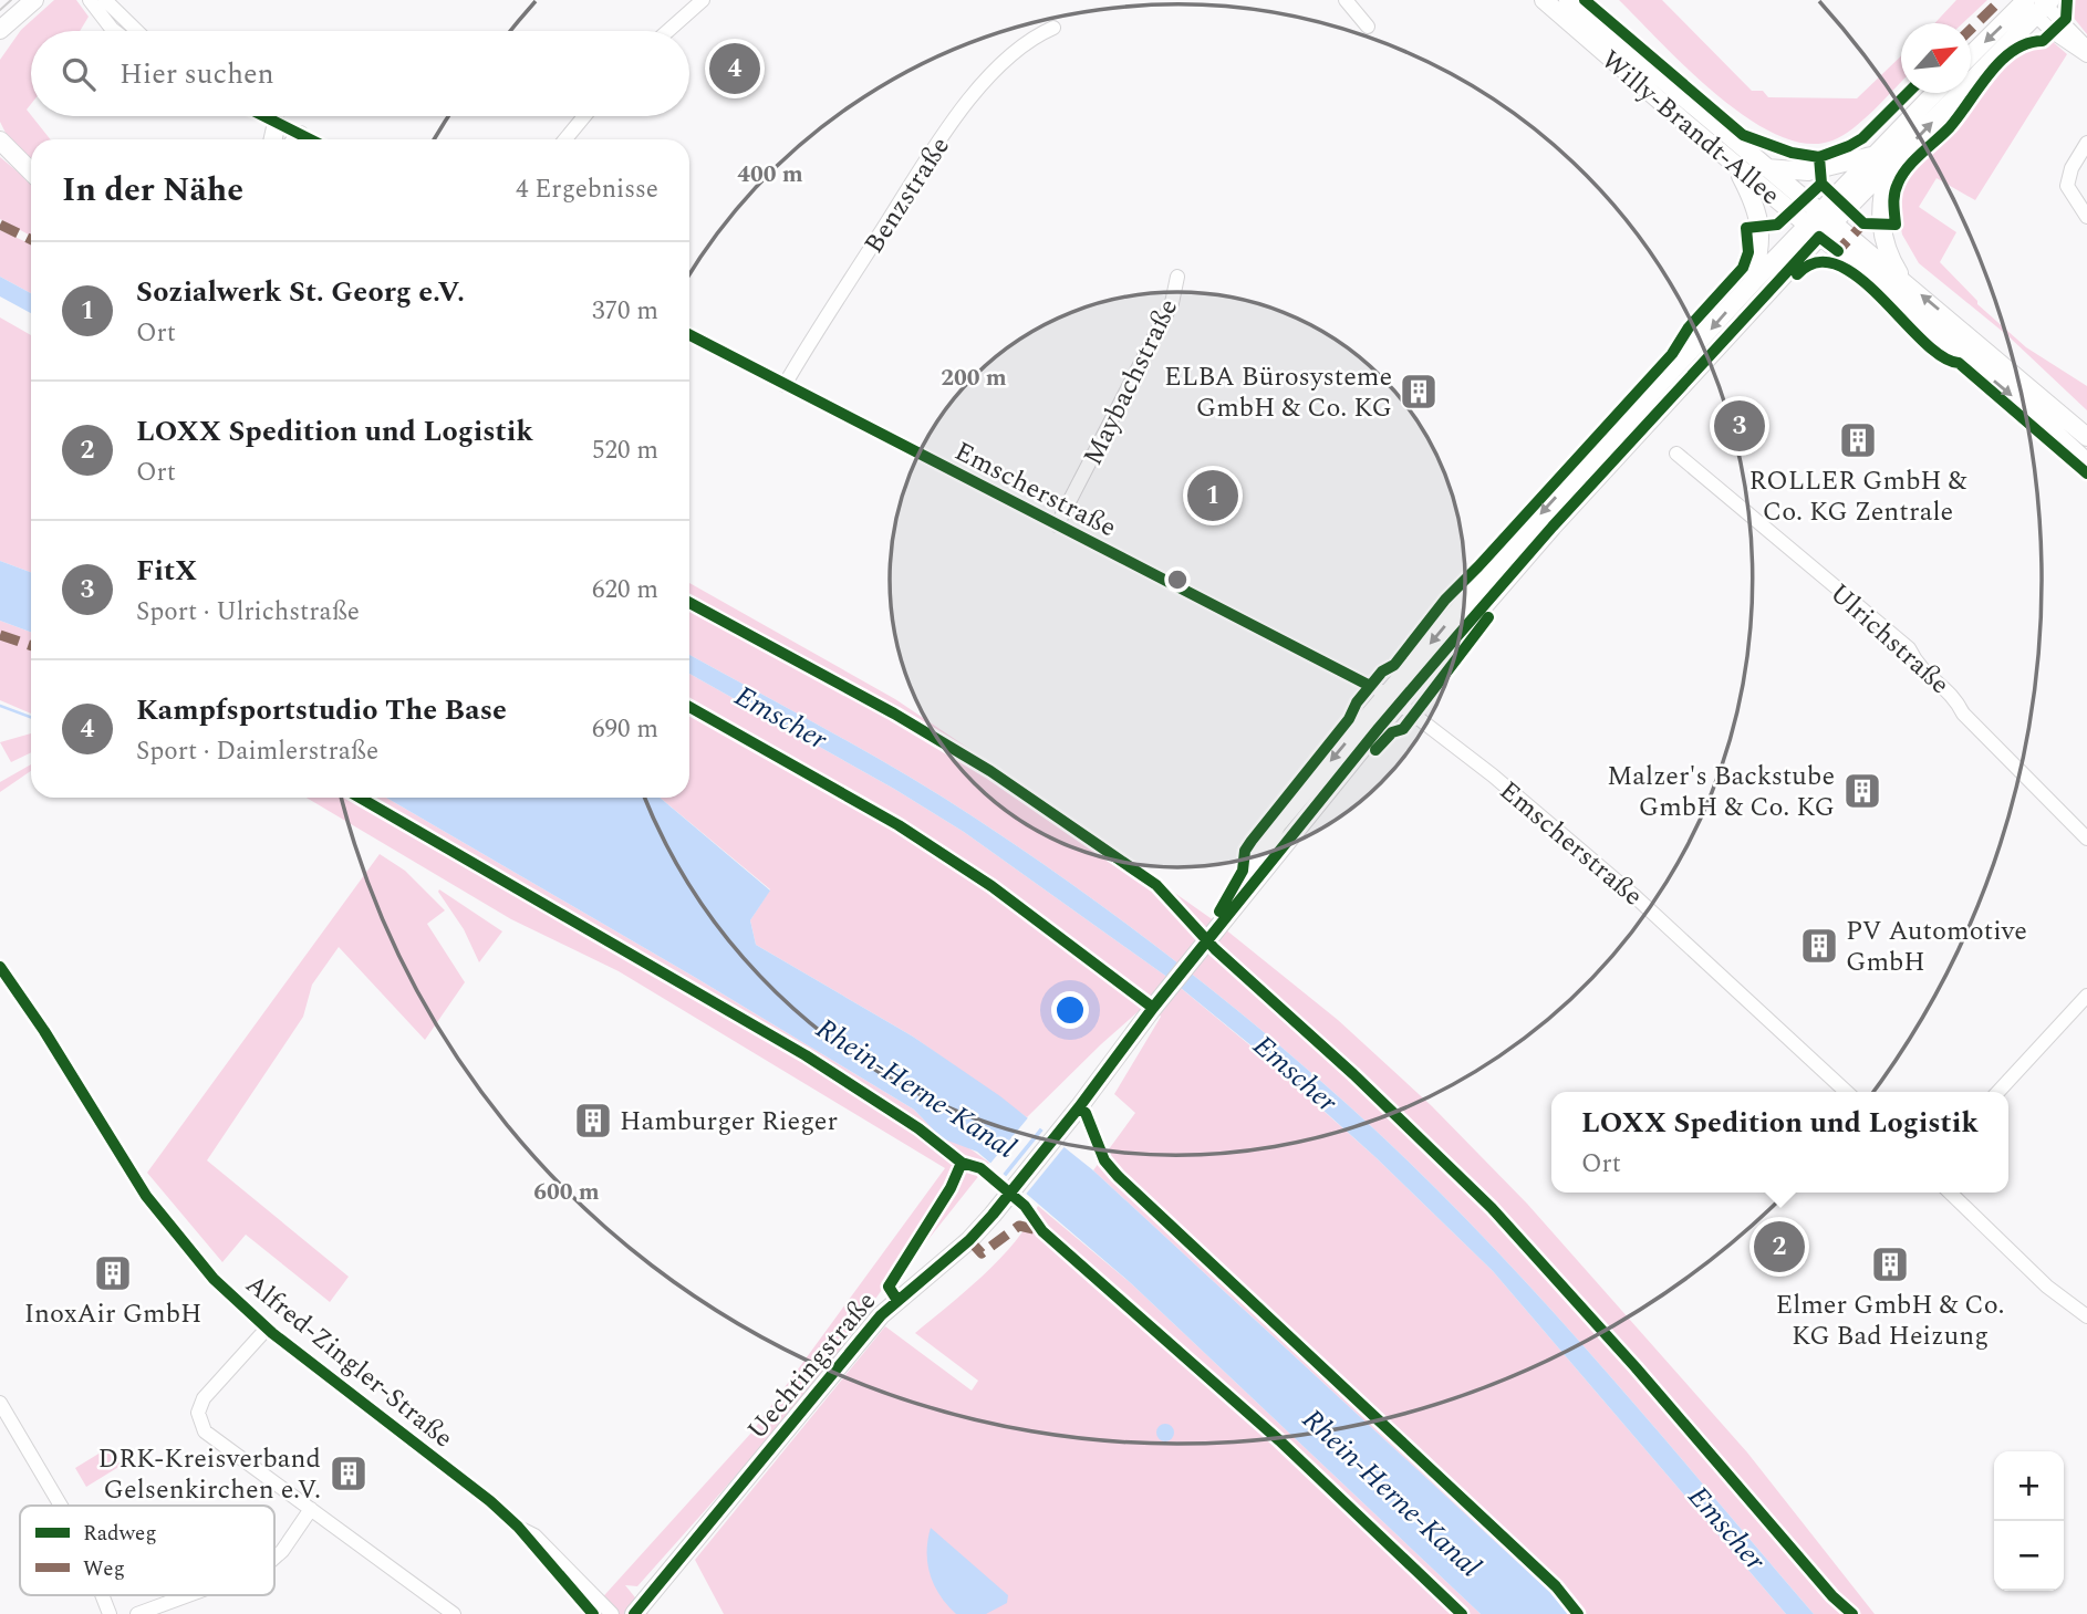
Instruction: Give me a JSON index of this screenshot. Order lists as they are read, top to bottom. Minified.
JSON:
{"streets":{"main road":["Willy-Brandt-Allee","Uechtingstraße"],"street":["Benzstraße","Maybachstraße","Emscherstraße","Ulrichstraße","Alfred-Zingler-Straße"]},"crossings":[["Benzstraße","Emscherstraße"],["Maybachstraße","Emscherstraße"],["Emscherstraße","Uechtingstraße"]],"water":["Emscher","Rhein-Herne-Kanal"],"places":{"building":["ELBA Bürosysteme GmbH & Co. KG","ROLLER GmbH & Co. KG Zentrale","Malzer's Backstube GmbH & Co. KG","PV Automotive GmbH","Hamburger Rieger","Elmer GmbH & Co. KG Bad Heizung","InoxAir GmbH","DRK-Kreisverband Gelsenkirchen e.V."]},"legend":["Radweg","Weg"],"north":"top right","page":{"search":"Hier suchen","pins":["4","3","1","2"],"heading":["In der Nähe","4 Ergebnisse"],"list":[{"mark":"1","name":"Sozialwerk St. Georg e.V.","note":"Ort","value":"370 m"},{"mark":"2","name":"LOXX Spedition und Logistik","note":"Ort","value":"520 m"},{"mark":"3","name":"FitX","note":"Sport · Ulrichstraße","value":"620 m"},{"mark":"4","name":"Kampfsportstudio The Base","note":"Sport · Daimlerstraße","value":"690 m"}],"popup":["LOXX Spedition und Logistik","Ort"],"map_buttons":["+","−"]},"rings":["400 m","200 m","600 m"]}
